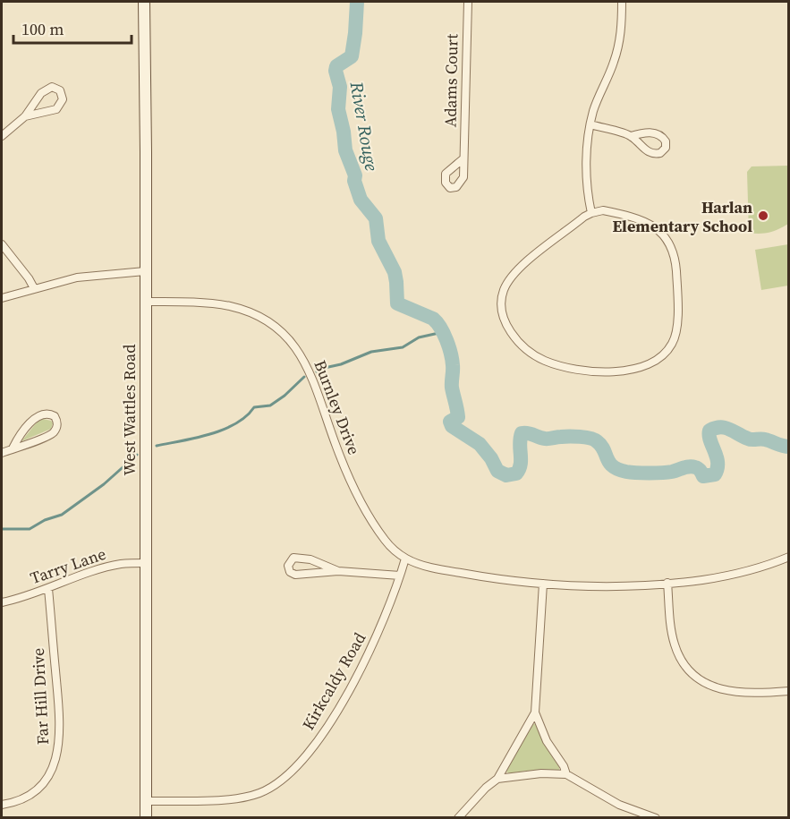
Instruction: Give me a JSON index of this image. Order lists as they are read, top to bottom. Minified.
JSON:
{"streets":{"street":["Adams Court","Burnley Drive","West Wattles Road","Tarry Lane","Kirkcaldy Road","Far Hill Drive"]},"crossings":[["Burnley Drive","West Wattles Road"],["West Wattles Road","Tarry Lane"],["West Wattles Road","Kirkcaldy Road"],["Tarry Lane","Far Hill Drive"]],"water":["River Rouge"],"places":["Harlan Elementary School"],"scale_bar":"100 m"}
